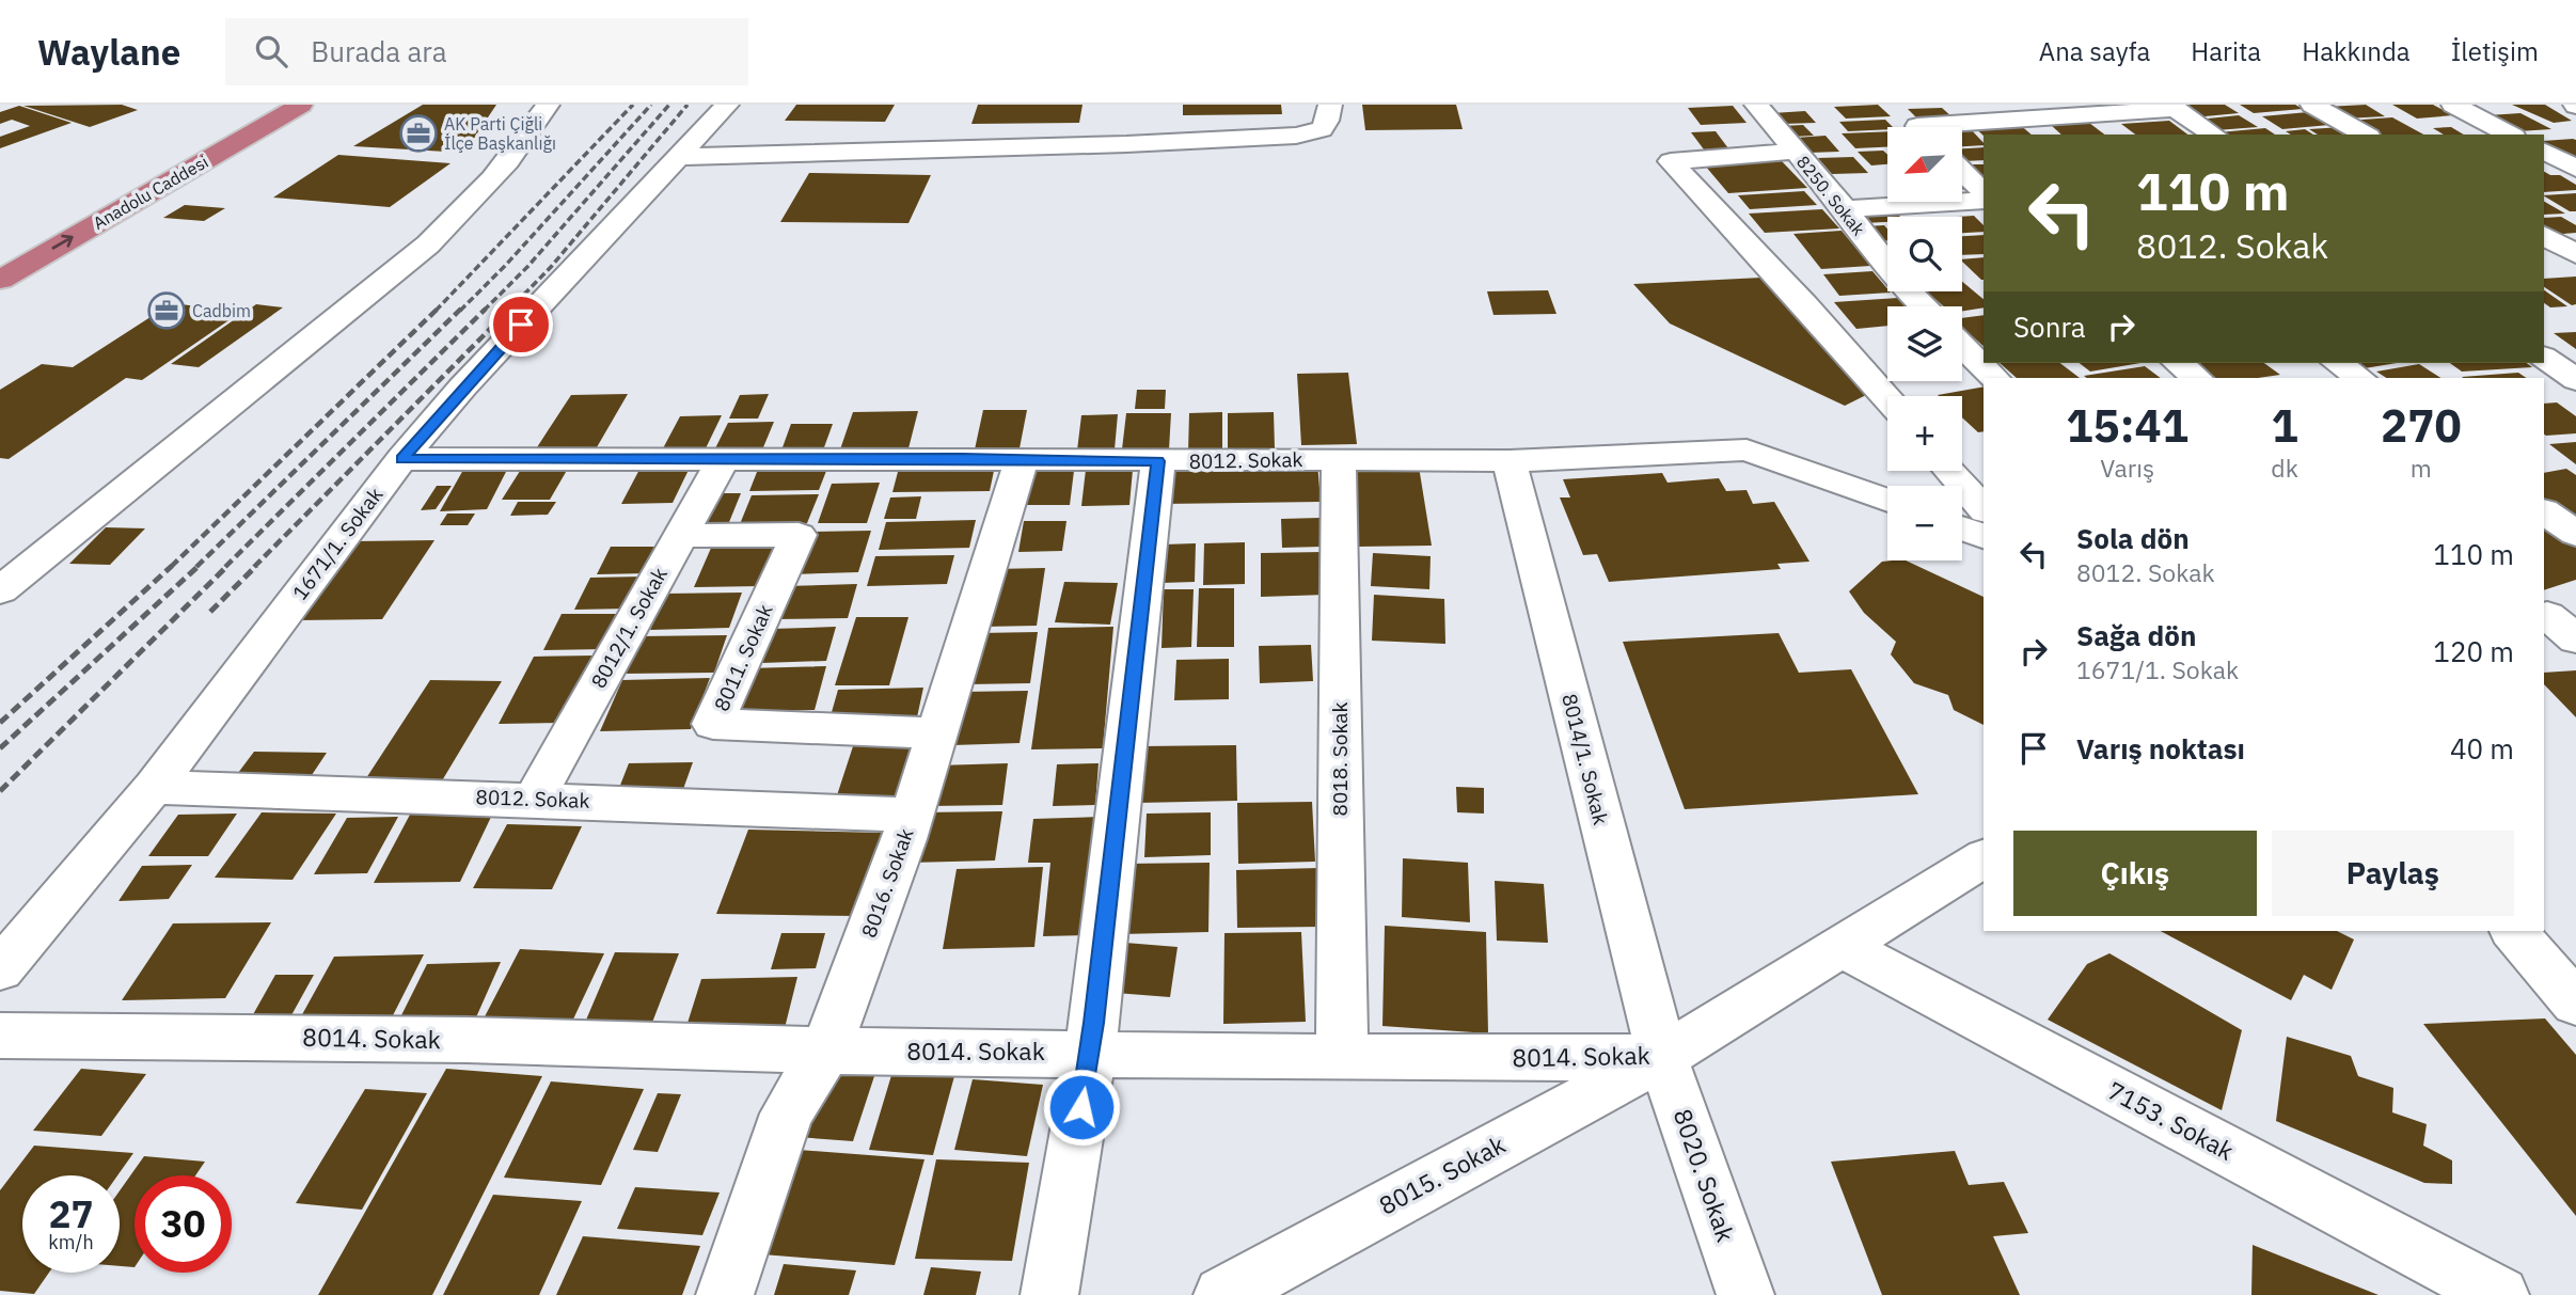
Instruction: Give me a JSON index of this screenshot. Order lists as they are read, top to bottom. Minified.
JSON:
{"streets":{"highway":["Anadolu Caddesi"],"street":["8250. Sokak","8012. Sokak","1671/1. Sokak","8012/1. Sokak","8011. Sokak","8018. Sokak","8014/1. Sokak","8016. Sokak","8014. Sokak","7153. Sokak","8015. Sokak","8020. Sokak"]},"crossings":[["8012. Sokak","1671/1. Sokak"],["8012. Sokak","8012/1. Sokak"],["8012. Sokak","8018. Sokak"],["8012. Sokak","8014/1. Sokak"],["8012. Sokak","8016. Sokak"],["8012/1. Sokak","8011. Sokak"],["8011. Sokak","8016. Sokak"],["8018. Sokak","8014. Sokak"],["8014/1. Sokak","8014. Sokak"],["8014/1. Sokak","8015. Sokak"],["8014/1. Sokak","8020. Sokak"],["8016. Sokak","8014. Sokak"],["8014. Sokak","7153. Sokak"],["8014. Sokak","8015. Sokak"],["8014. Sokak","8020. Sokak"],["8015. Sokak","8020. Sokak"]],"places":{"office":["AK Parti Çiğli İlçe Başkanlığı","Cadbim"]},"north":"bottom left","page":{"header":"Waylane","search":"Burada ara","nav":["Ana sayfa","Harita","Hakkında","İletişim"],"map_buttons":["+","−"],"turn":["110 m","8012. Sokak"],"then":"Sonra","eta":["15:41","Varış","1","dk","270","m"],"list":[{"name":"Sola dön","note":"8012. Sokak","value":"110 m"},{"name":"Sağa dön","note":"1671/1. Sokak","value":"120 m"},{"name":"Varış noktası","value":"40 m"}],"buttons":["Çıkış","Paylaş"],"speed":"27 km/h","limit":"30"}}
